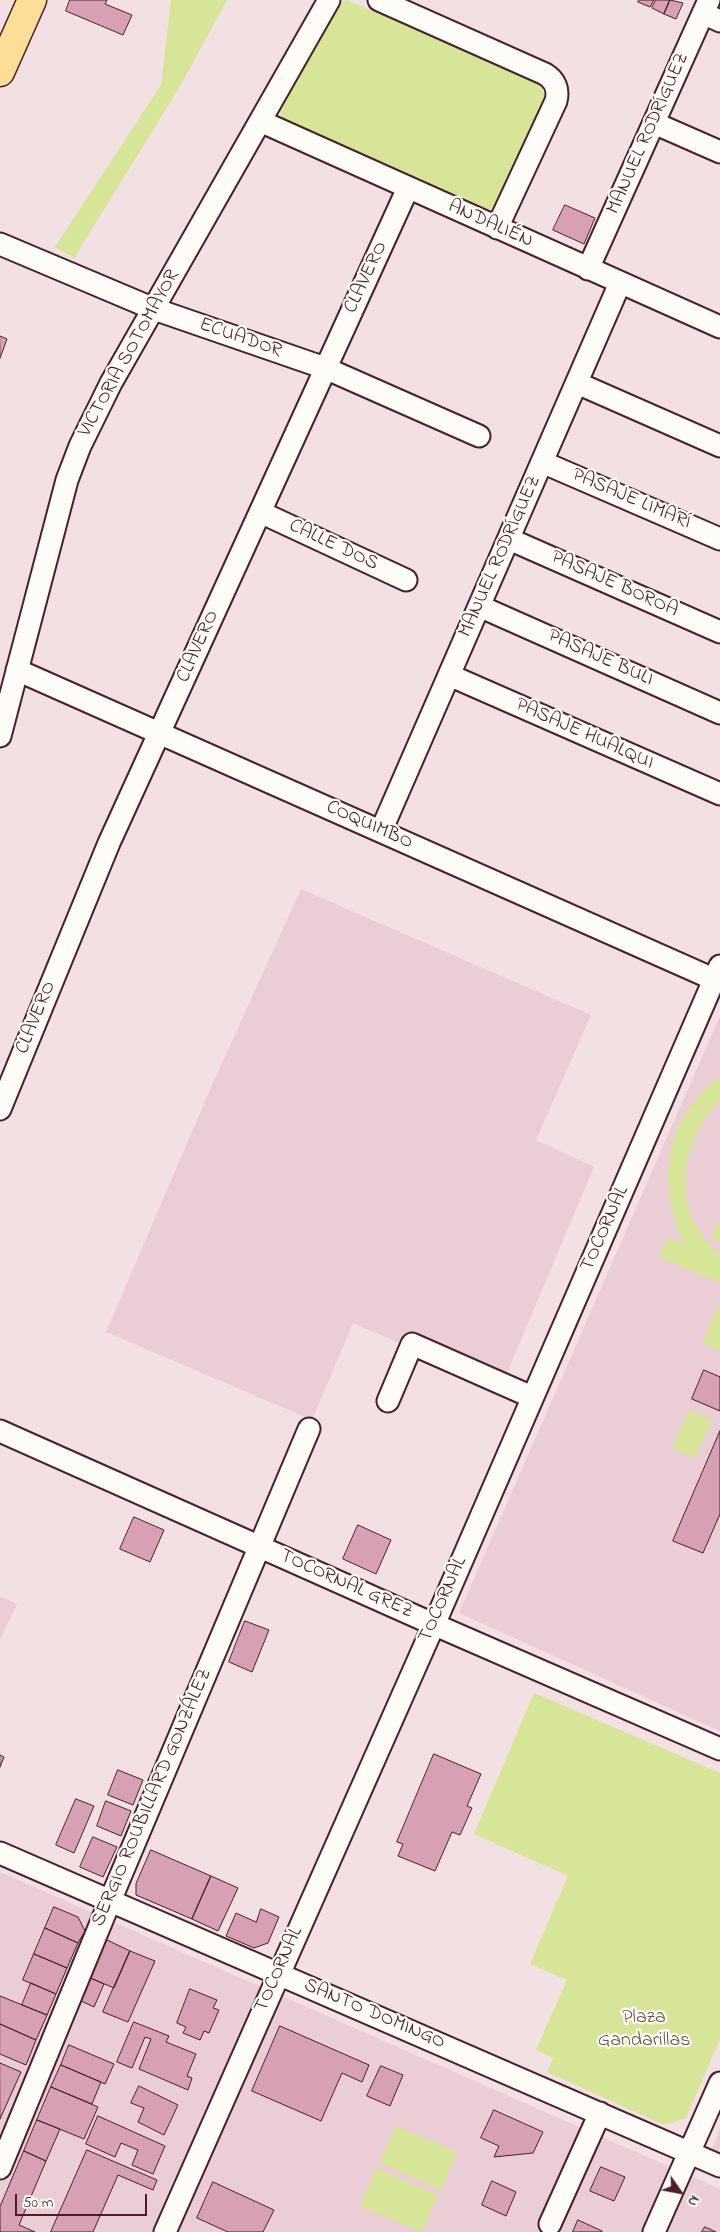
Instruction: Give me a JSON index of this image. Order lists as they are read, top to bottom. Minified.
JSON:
{"streets":{"street":["MANUEL RODRÍGUEZ","ANDALIÉN","CLAVERO","ECUADOR","VICTORIA SOTOMAYOR","PASAJE LIMARÍ","CALLE DOS","PASAJE BOROA","PASAJE BULI","PASAJE HUALQUI","COQUIMBO","TOCORNAL","TOCORNAL GREZ","SERGIO ROUBILLARD GONZÁLEZ","SANTO DOMINGO"]},"crossings":[["MANUEL RODRÍGUEZ","ANDALIÉN"],["MANUEL RODRÍGUEZ","PASAJE LIMARÍ"],["MANUEL RODRÍGUEZ","PASAJE BOROA"],["MANUEL RODRÍGUEZ","PASAJE BULI"],["MANUEL RODRÍGUEZ","PASAJE HUALQUI"],["MANUEL RODRÍGUEZ","COQUIMBO"],["ANDALIÉN","CLAVERO"],["ANDALIÉN","VICTORIA SOTOMAYOR"],["CLAVERO","ECUADOR"],["CLAVERO","CALLE DOS"],["CLAVERO","COQUIMBO"],["ECUADOR","VICTORIA SOTOMAYOR"],["VICTORIA SOTOMAYOR","COQUIMBO"],["COQUIMBO","TOCORNAL"],["TOCORNAL","TOCORNAL GREZ"],["TOCORNAL","SANTO DOMINGO"],["TOCORNAL GREZ","SERGIO ROUBILLARD GONZÁLEZ"],["SERGIO ROUBILLARD GONZÁLEZ","SANTO DOMINGO"]],"parks":["Plaza Gandarillas"],"scale_bar":"50 m","north":"bottom right"}
